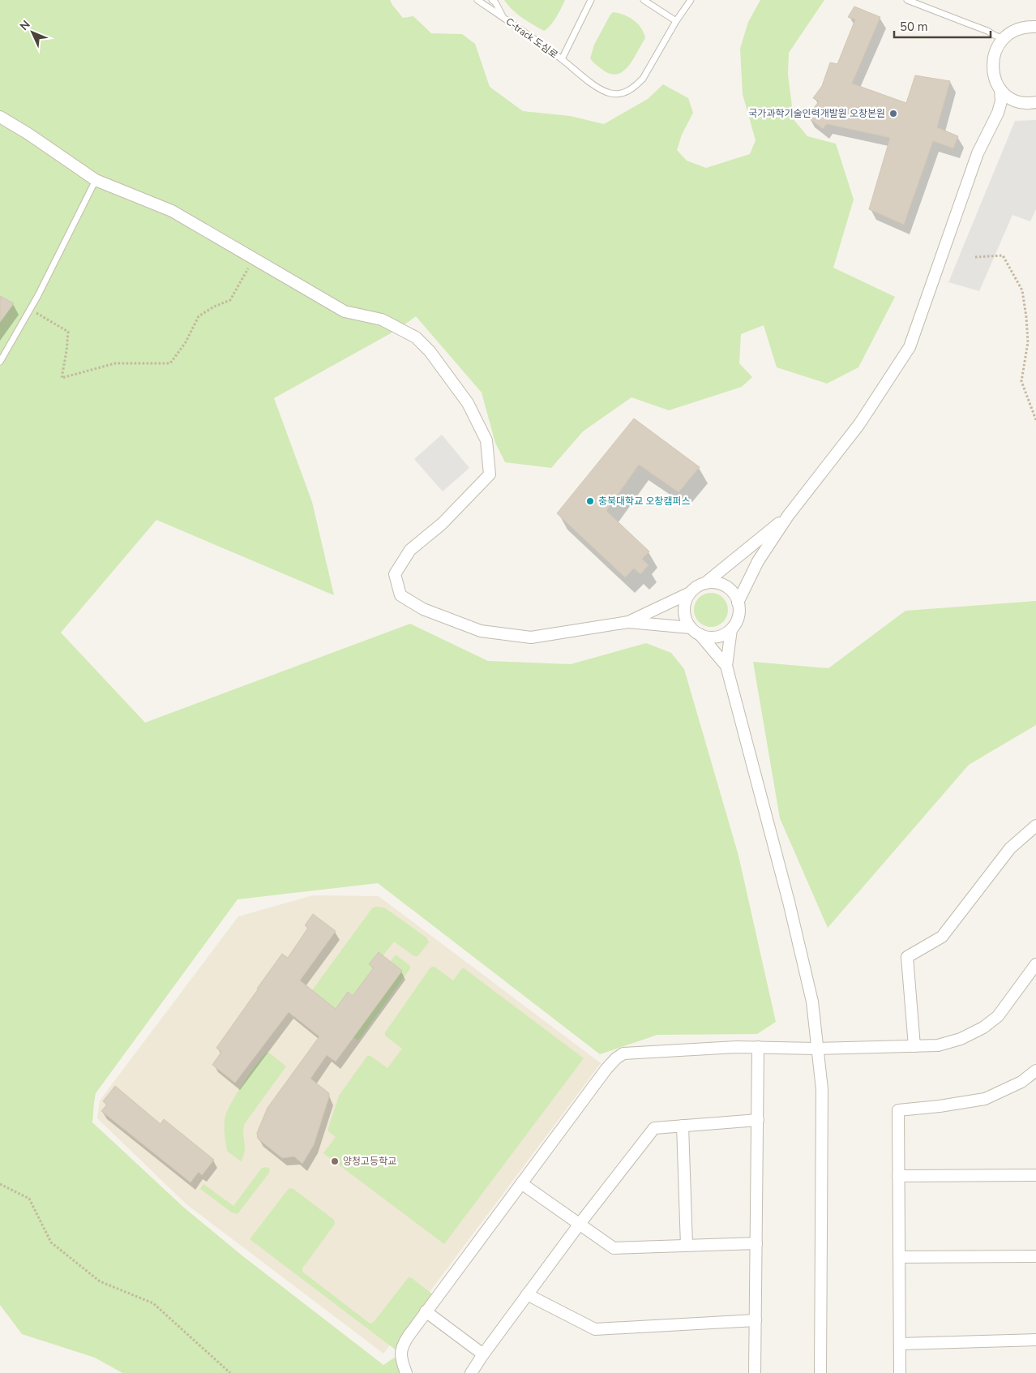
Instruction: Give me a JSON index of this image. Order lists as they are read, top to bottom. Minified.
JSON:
{"streets":{"lane":["C-track 도심로"]},"places":["국가과학기술인력개발원 오창본원","충북대학교 오창캠퍼스","양청고등학교"],"scale_bar":"50 m","north":"top left"}
